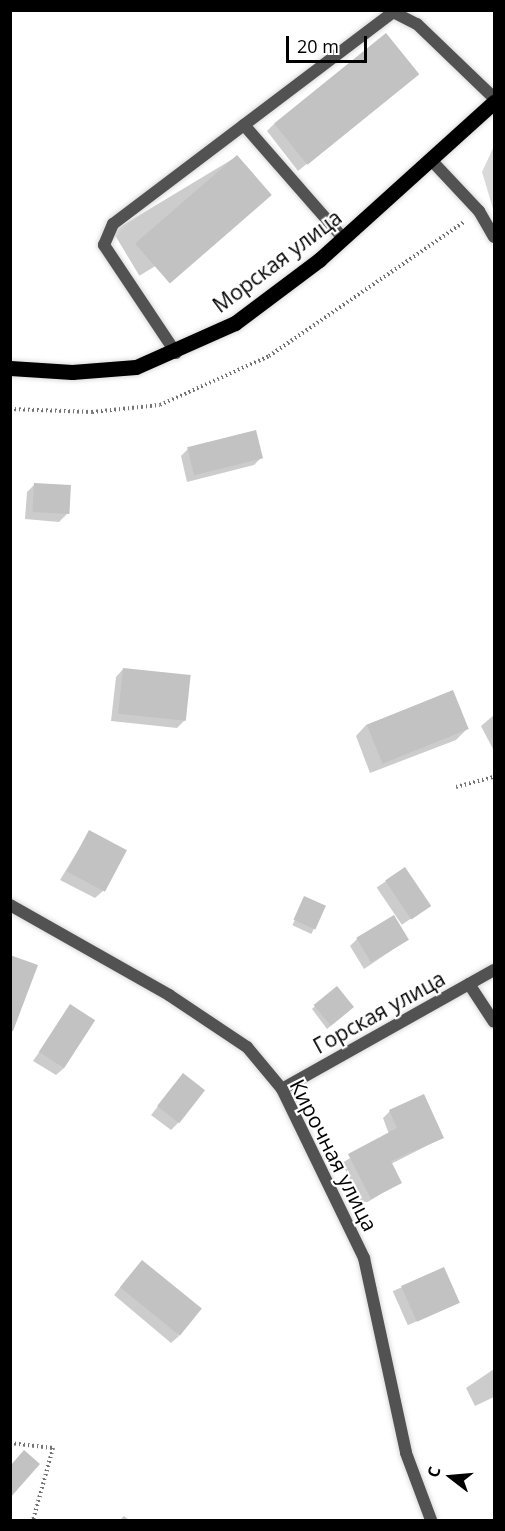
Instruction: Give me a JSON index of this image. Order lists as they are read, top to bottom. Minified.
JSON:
{"streets":{"main road":["Морская улица"],"street":["Горская улица","Кирочная улица"]},"crossings":[["Горская улица","Кирочная улица"]],"scale_bar":"20 m","north":"left"}
